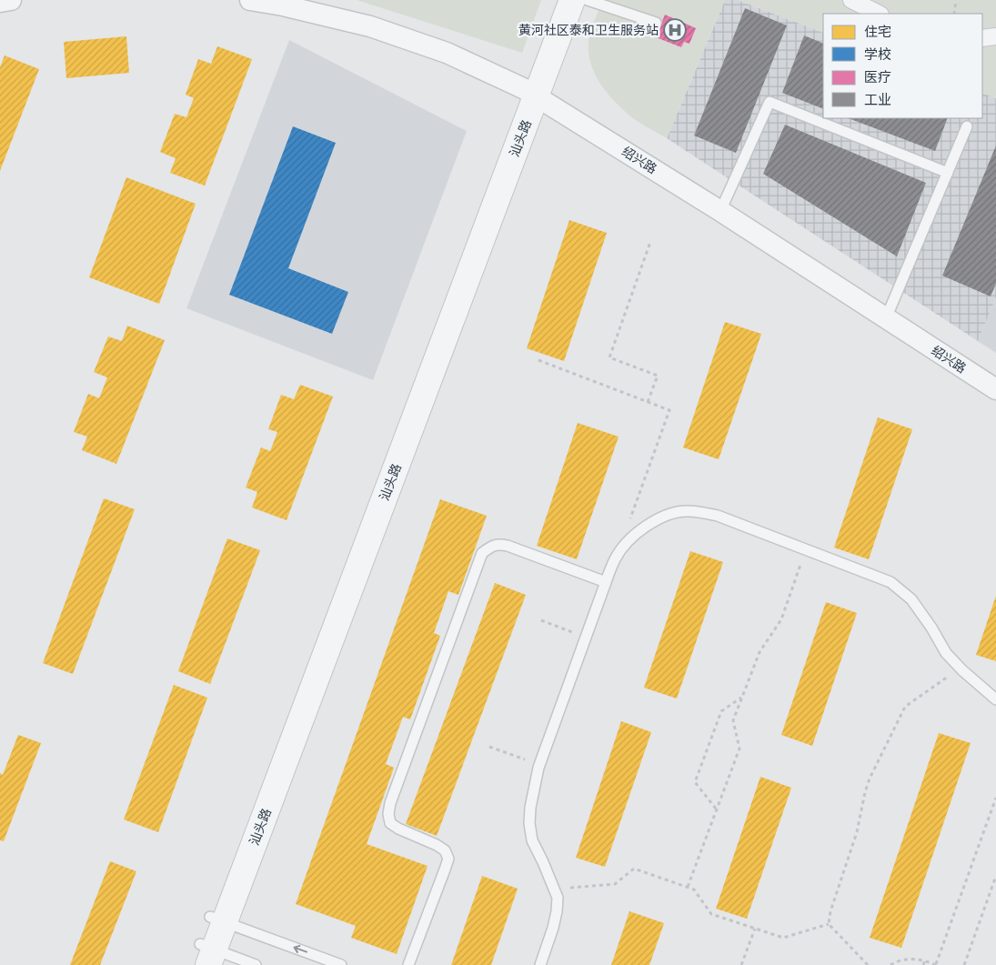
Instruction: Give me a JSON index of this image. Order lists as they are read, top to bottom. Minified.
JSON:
{"streets":{"street":["汕头路","绍兴路"]},"crossings":[["汕头路","绍兴路"]],"places":{"hospital":["黄河社区泰和卫生服务站"]},"legend":["住宅","学校","医疗","工业"]}
